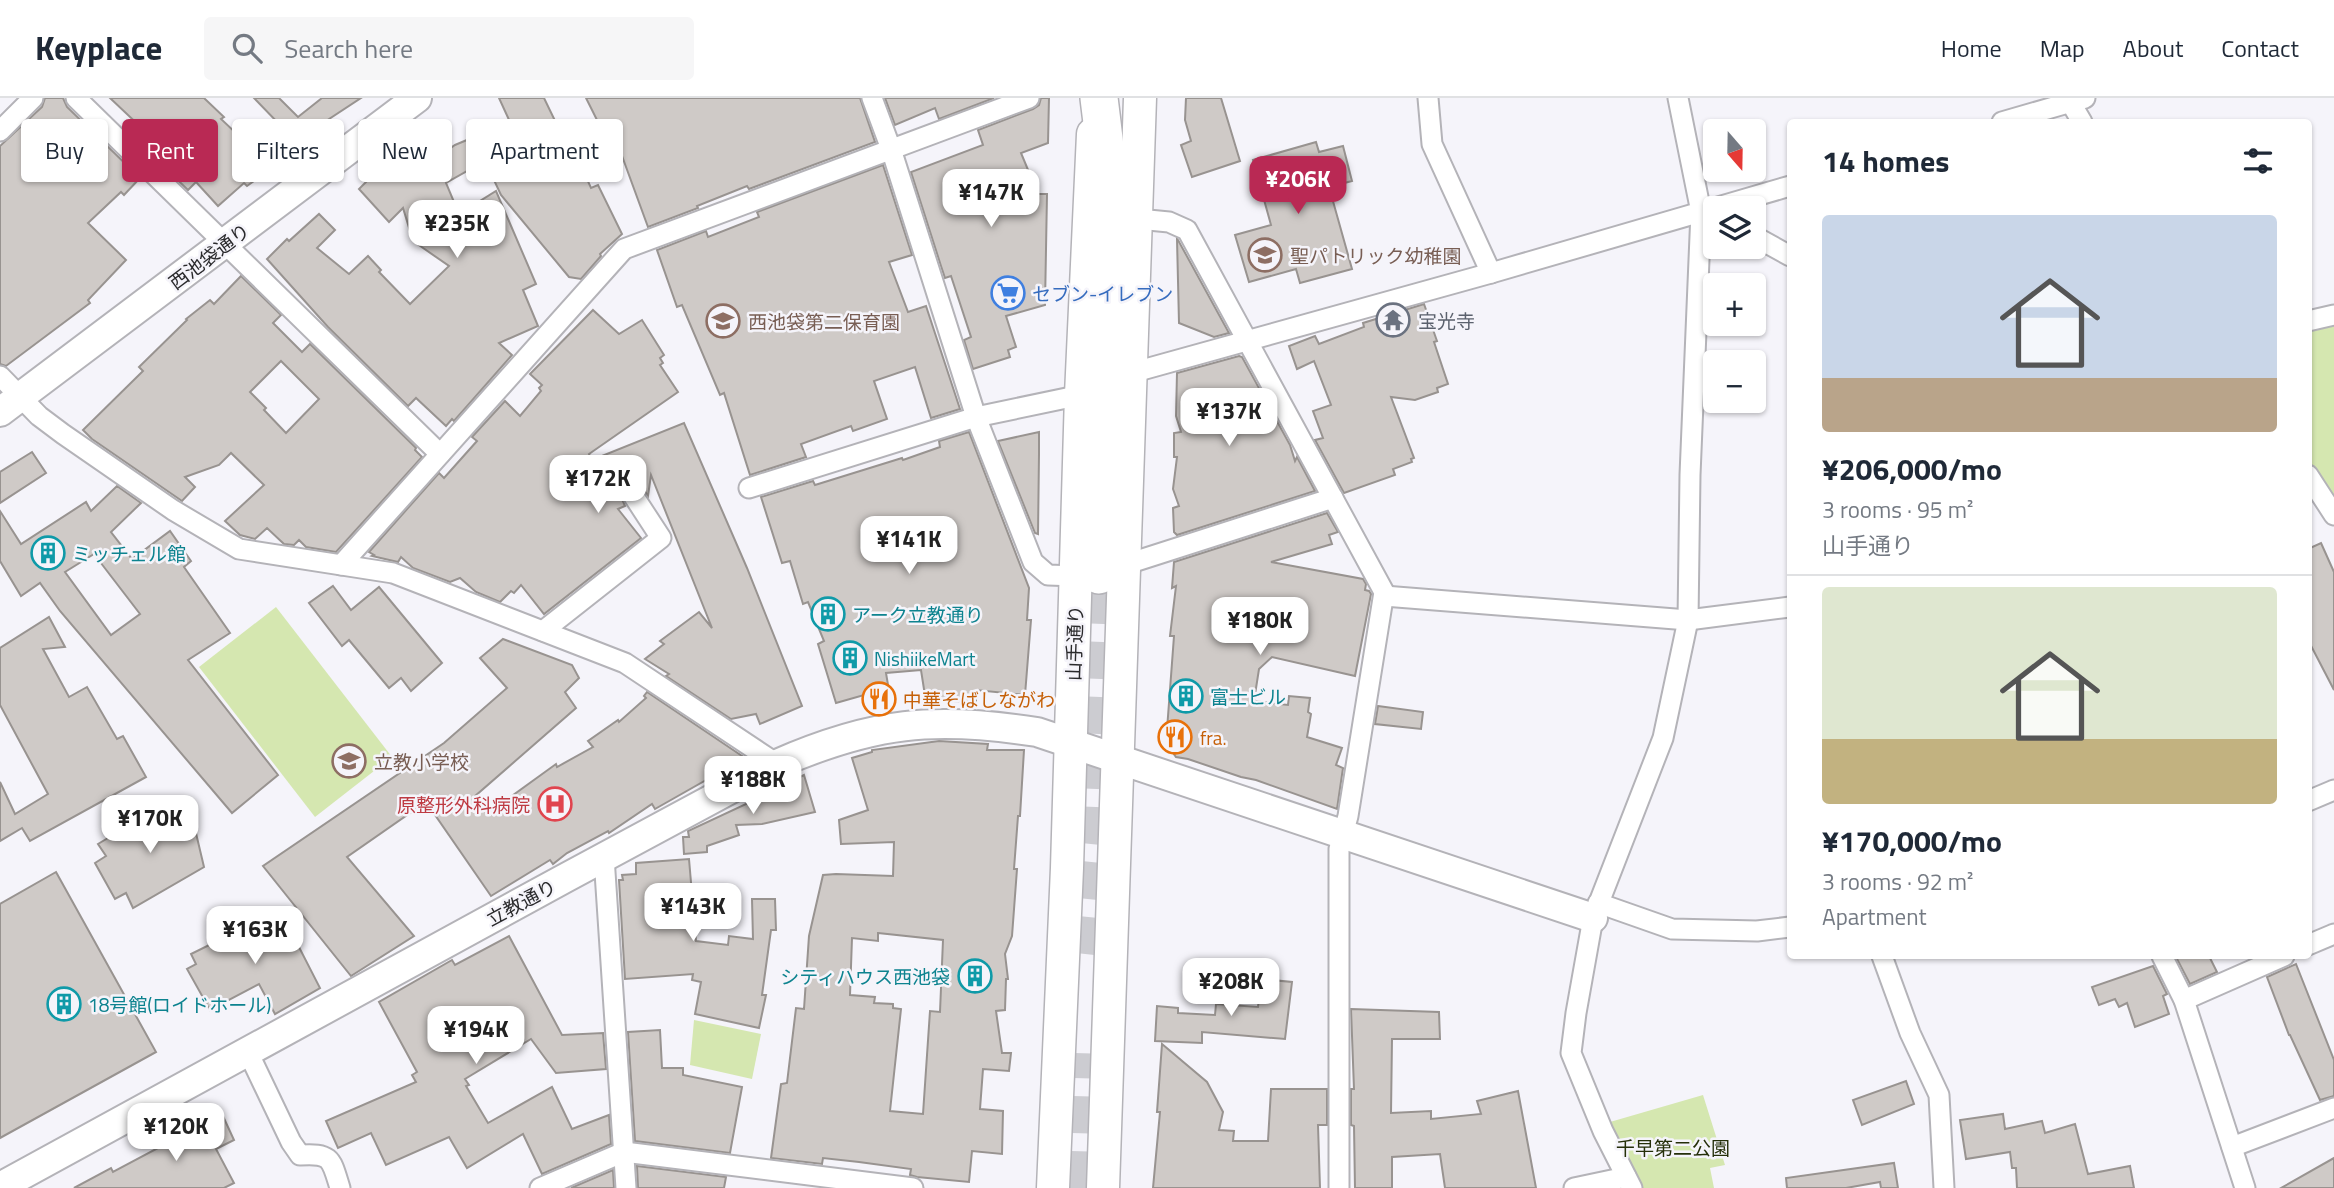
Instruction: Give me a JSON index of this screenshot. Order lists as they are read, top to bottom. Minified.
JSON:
{"streets":{"main road":["山手通り"],"street":["西池袋通り","立教通り"]},"crossings":[["山手通り","立教通り"]],"parks":["千早第二公園"],"places":{"school or university":["聖パトリック幼稚園","西池袋第二保育園","立教小学校"],"supermarket":["セブン-イレブン"],"temple":["宝光寺"],"building":["ミッチェル館","アーク立教通り","NishiikeMart","富士ビル","シティハウス西池袋","18号館(ロイドホール)"],"restaurant":["中華そばしながわ","fra."],"hospital":["原整形外科病院"]},"north":"bottom","page":{"header":"Keyplace","search":"Search here","nav":["Home","Map","About","Contact"],"map_buttons":["+","−"],"chip":["Buy","Rent","Filters","New","Apartment"],"heading":"14 homes","price":["¥206K","¥147K","¥235K","¥137K","¥172K","¥141K","¥180K","¥188K","¥170K","¥143K","¥163K","¥208K","¥194K","¥120K"],"list":[{"name":"¥206,000/mo","note":"3 rooms · 95 m² · 山手通り"},{"name":"¥170,000/mo","note":"3 rooms · 92 m² · Apartment"}]}}
